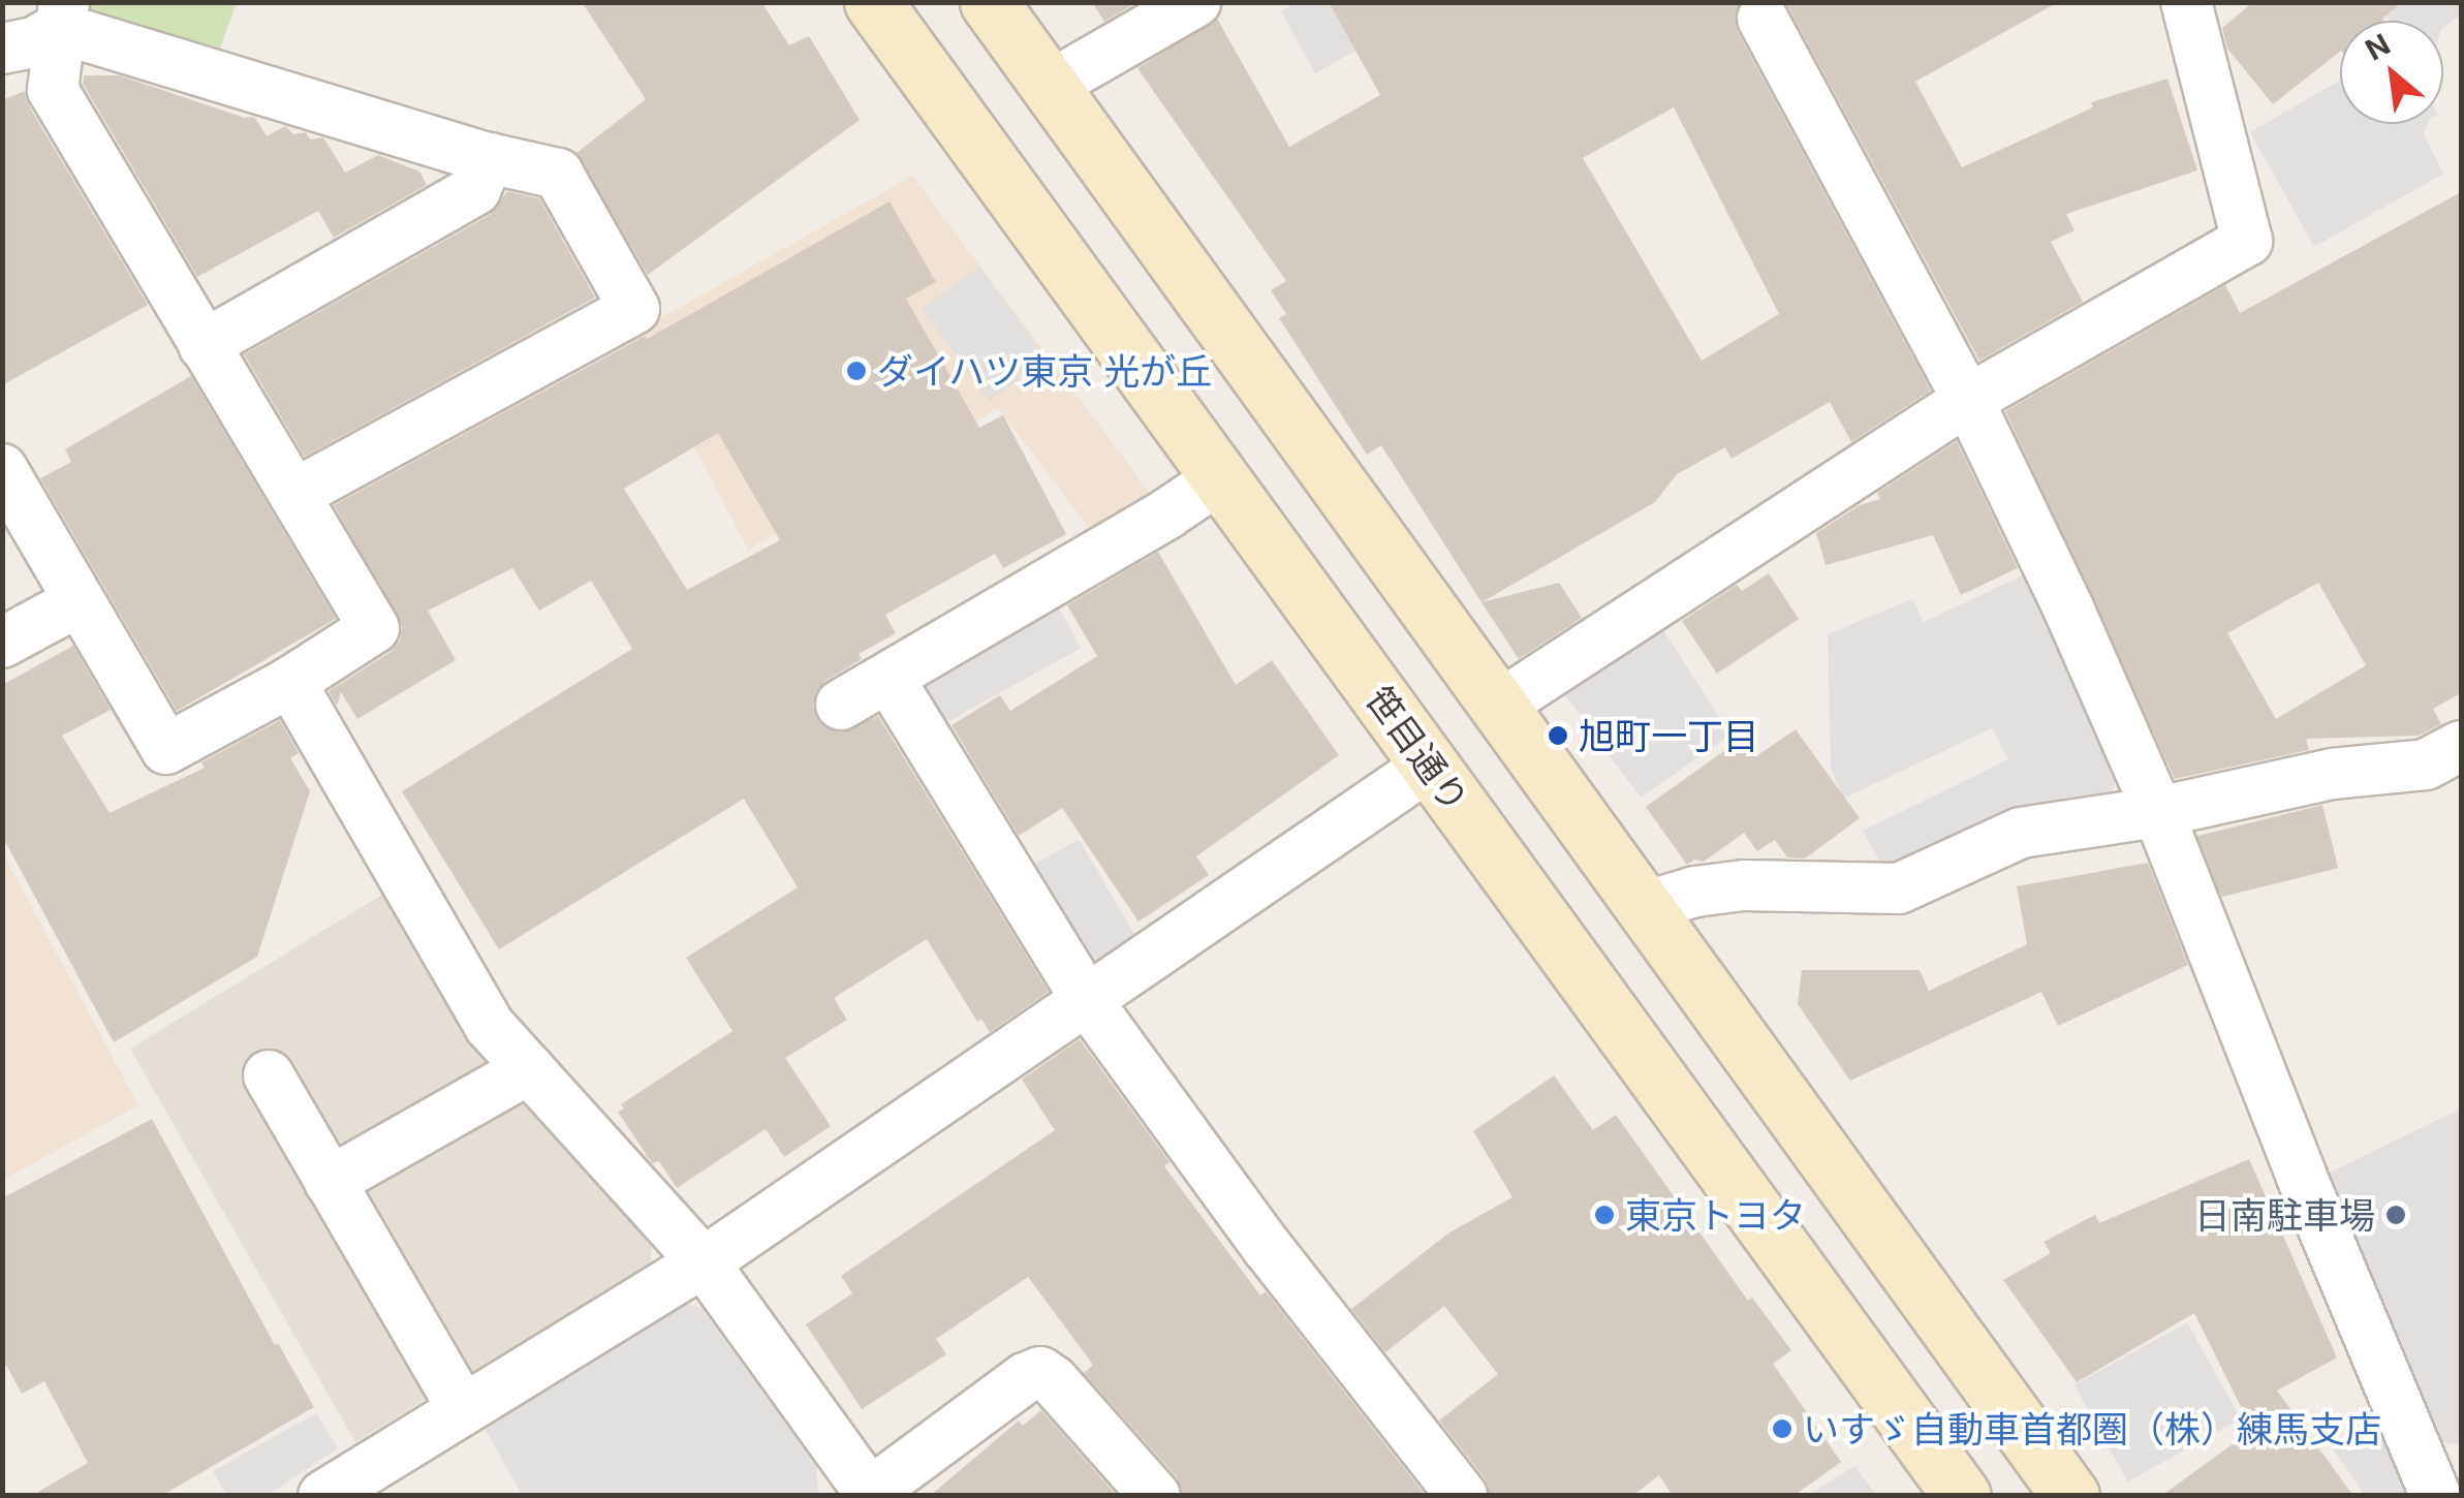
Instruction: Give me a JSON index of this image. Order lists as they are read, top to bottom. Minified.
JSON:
{"streets":{"main road":["笹目通り"]},"places":["ダイハツ東京 光が丘","旭町一丁目","東京トヨタ","日南駐車場","いすゞ自動車首都圏（株）練馬支店"],"north":"top left"}
